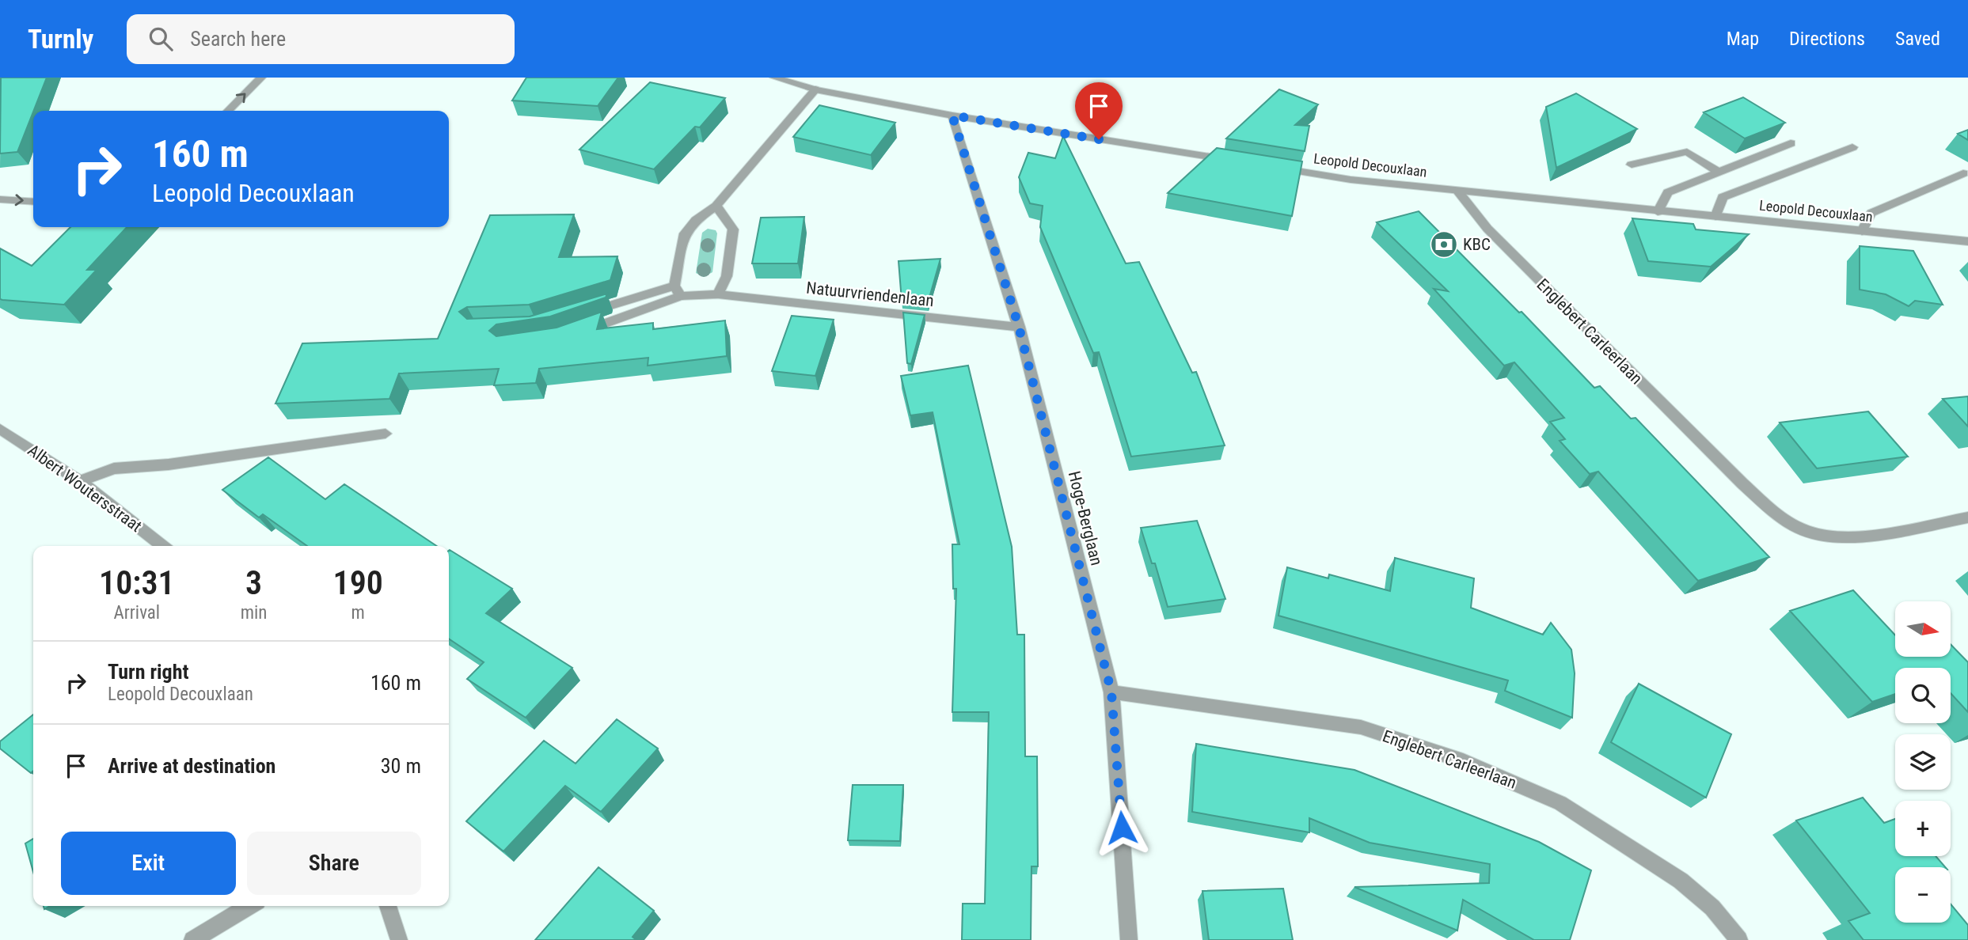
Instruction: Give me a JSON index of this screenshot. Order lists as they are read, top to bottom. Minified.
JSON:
{"streets":{"street":["Leopold Decouxlaan","Natuurvriendenlaan","Englebert Carleerlaan","Albert Woutersstraat","Hoge-Berglaan"]},"crossings":[["Leopold Decouxlaan","Englebert Carleerlaan"],["Natuurvriendenlaan","Hoge-Berglaan"],["Englebert Carleerlaan","Hoge-Berglaan"]],"places":{"bank":["KBC"]},"north":"right","page":{"header":"Turnly","search":"Search here","nav":["Map","Directions","Saved"],"turn":["160 m","Leopold Decouxlaan"],"eta":["10:31","Arrival","3","min","190","m"],"map_buttons":["+","−"],"list":[{"name":"Turn right","note":"Leopold Decouxlaan","value":"160 m"},{"name":"Arrive at destination","value":"30 m"}],"buttons":["Exit","Share"]}}
